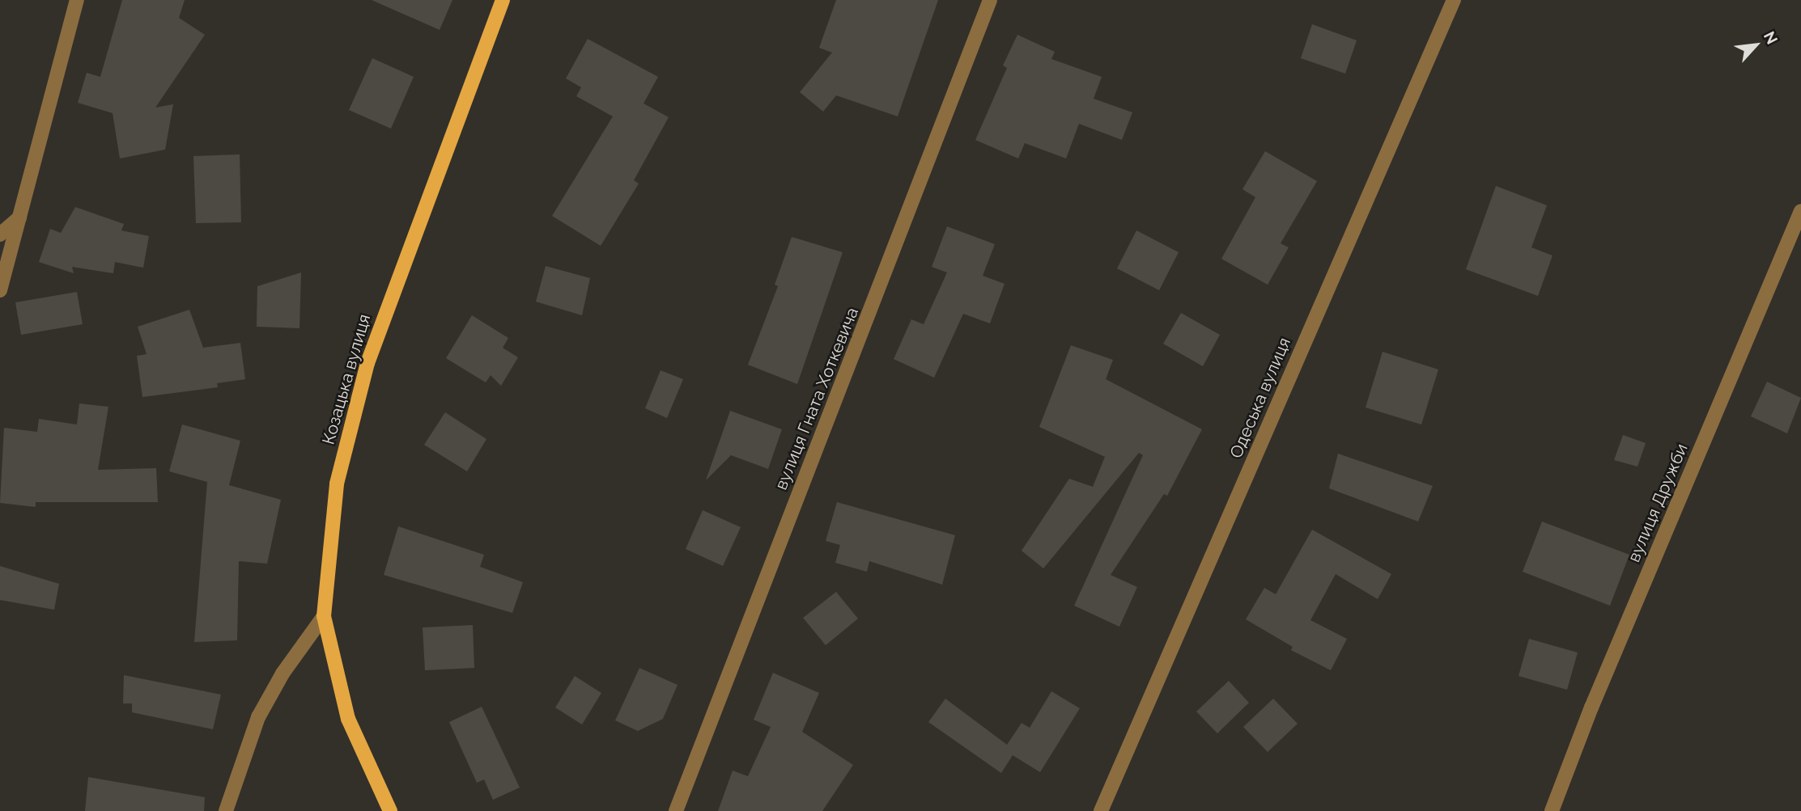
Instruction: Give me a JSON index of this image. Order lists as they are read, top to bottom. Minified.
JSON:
{"streets":{"main road":["Козацька вулиця"],"street":["Одеська вулиця","вулиця Гната Хоткевича","вулиця Дружби"]},"north":"top right"}
